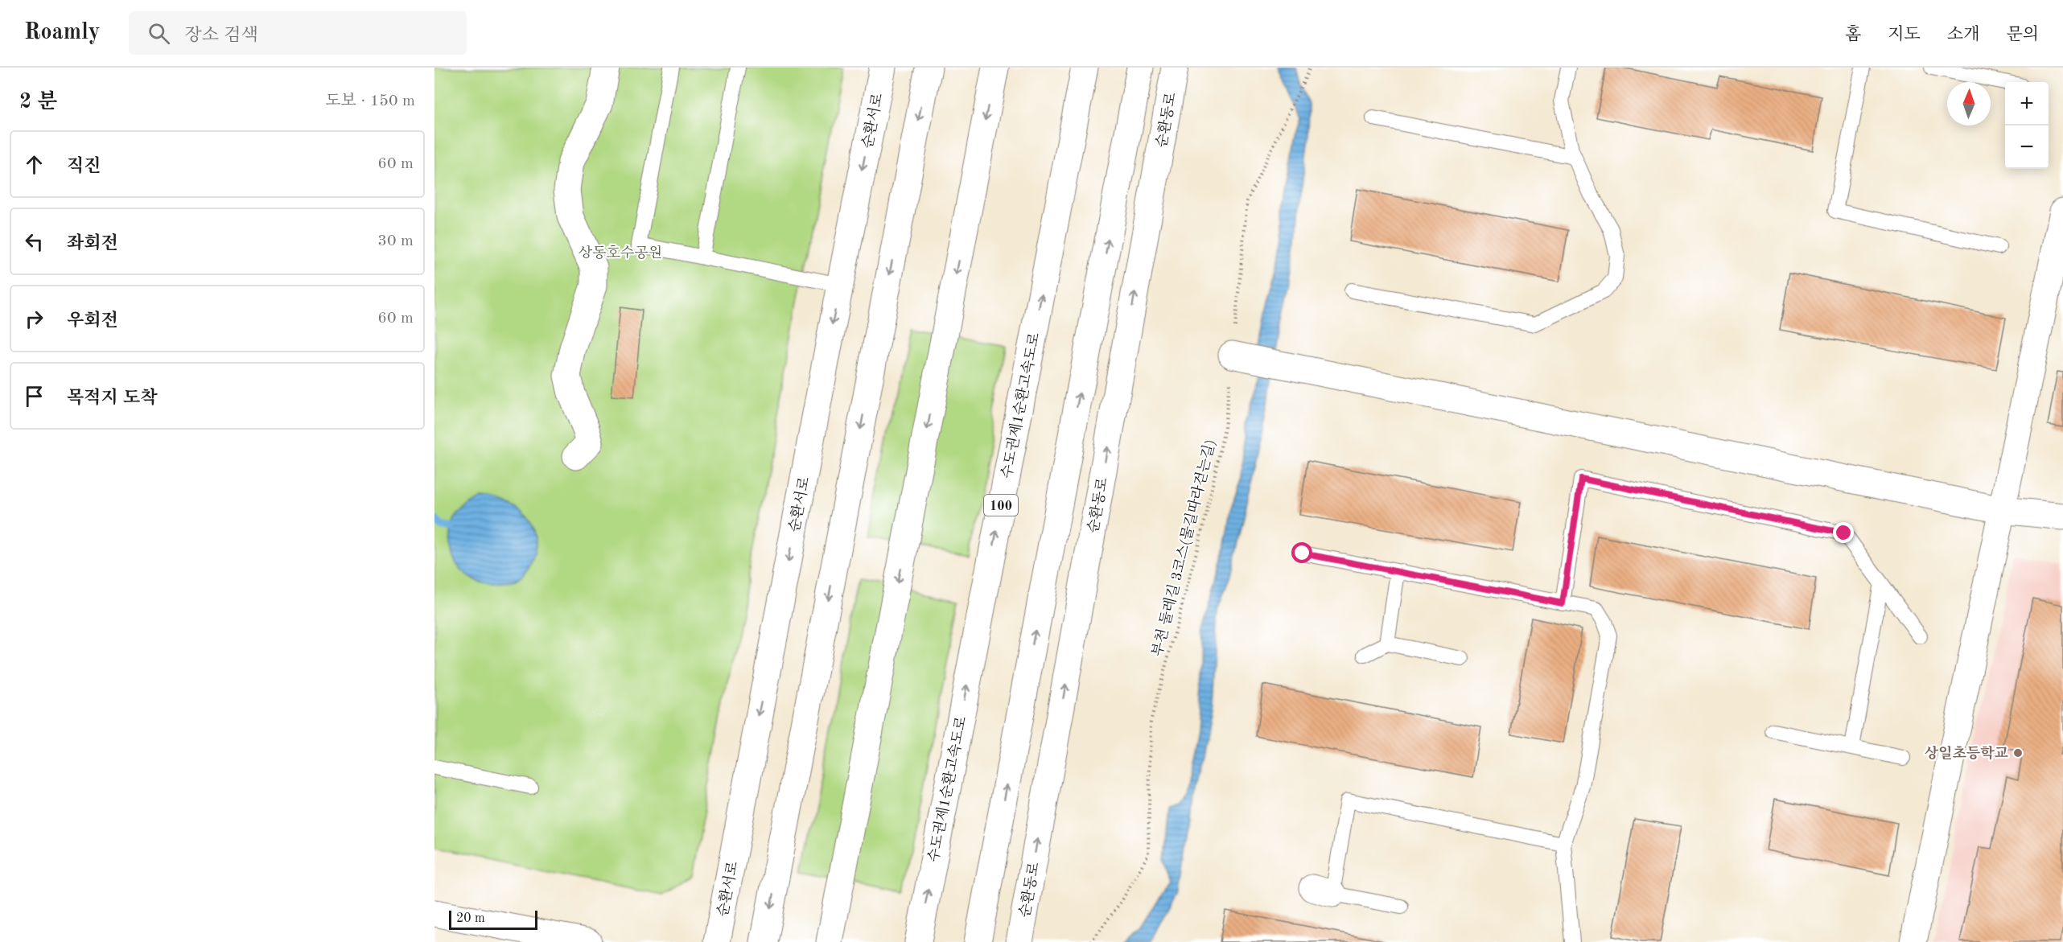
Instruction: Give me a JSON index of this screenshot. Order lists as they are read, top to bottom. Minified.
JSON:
{"streets":{"main road":["순환동로","순환서로","수도권제1순환고속도로","100"],"path":["부천 둘레길 3코스(물길따라걷는길)"]},"parks":["상동호수공원"],"places":["상일초등학교"],"scale_bar":"20 m","north":"top","page":{"header":"Roamly","search":"장소 검색","nav":["홈","지도","소개","문의"],"heading":["2 분","도보 · 150 m"],"map_buttons":["+","−"],"list":[["직진","60 m"],["좌회전","30 m"],["우회전","60 m"],"목적지 도착"],"scale":"20 m"}}
